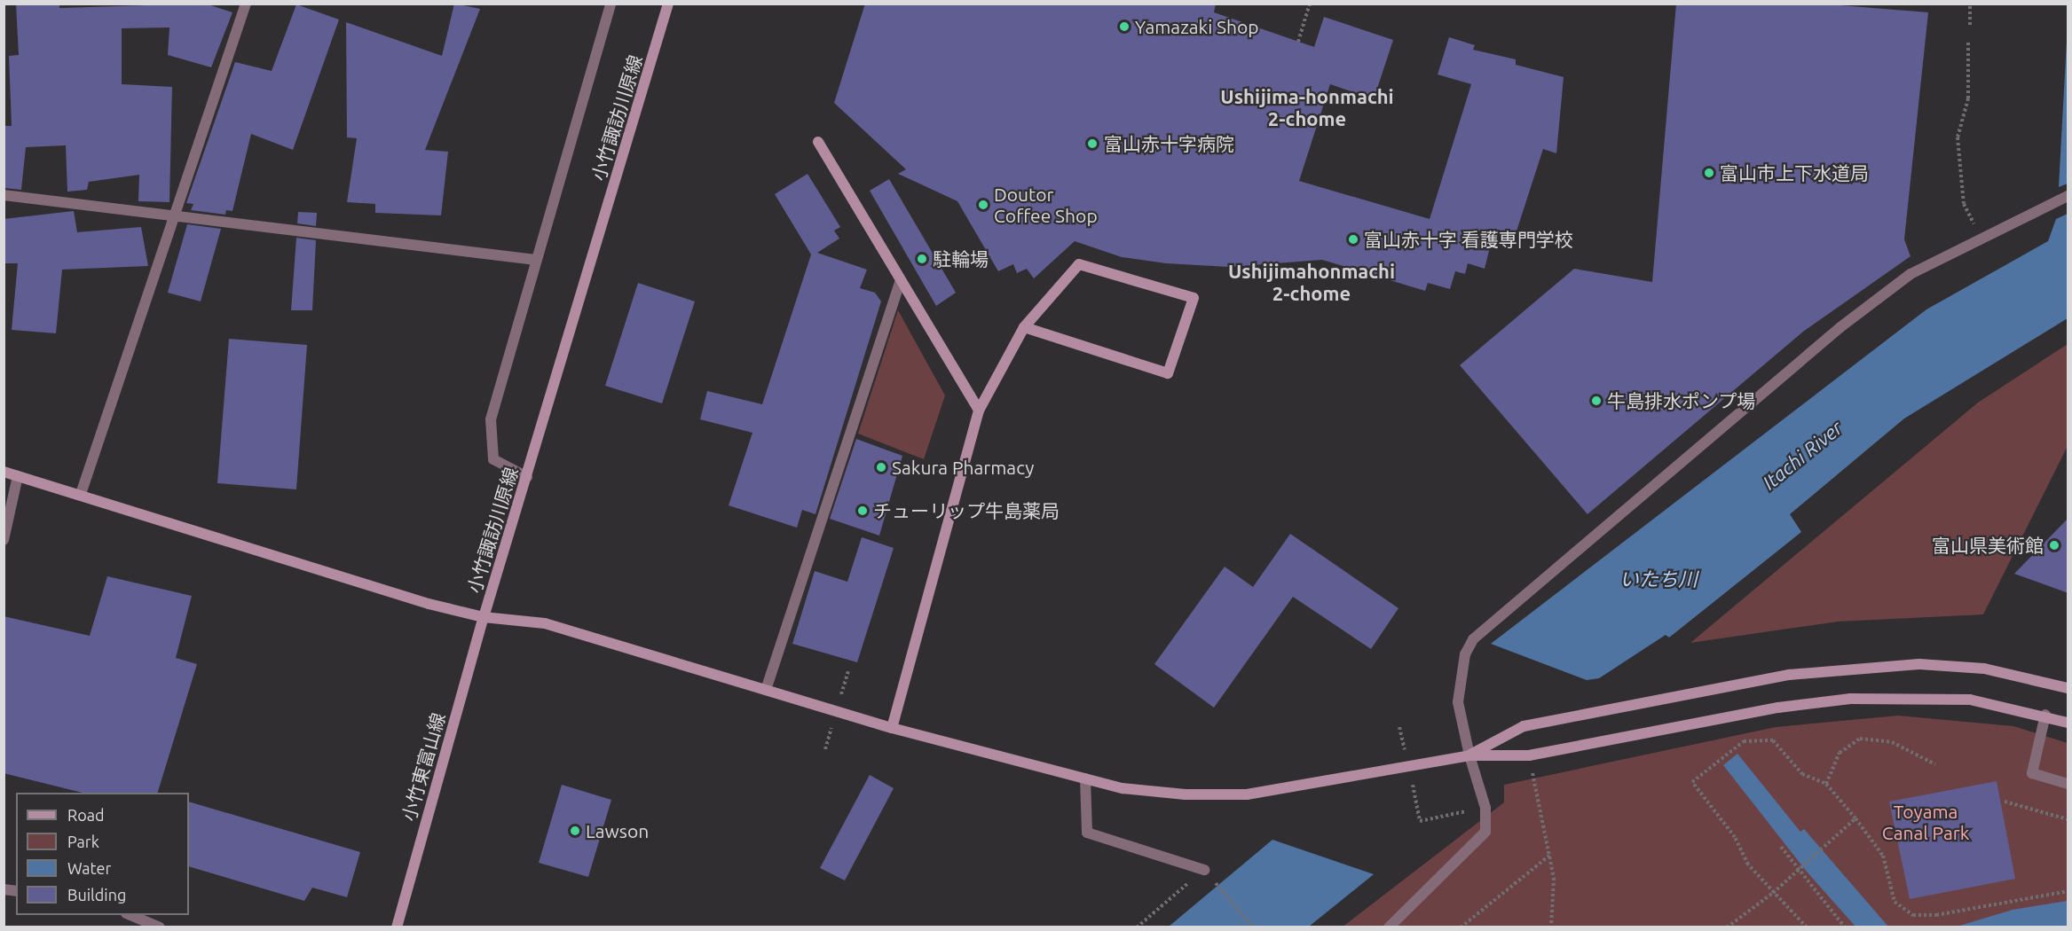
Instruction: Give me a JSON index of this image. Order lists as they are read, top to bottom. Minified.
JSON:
{"streets":{"street":["小竹諏訪川原線","小竹東富山線"]},"crossings":[["小竹諏訪川原線","小竹東富山線"]],"districts":["Ushijima-honmachi 2-chome","Ushijimahonmachi 2-chome"],"water":["Itachi River","いたち川"],"parks":["Toyama Canal Park"],"places":["Yamazaki Shop","富山赤十字病院","富山市上下水道局","Doutor Coffee Shop","富山赤十字 看護専門学校","駐輪場","牛島排水ポンプ場","Sakura Pharmacy","チューリップ牛島薬局","富山県美術館","Lawson"],"legend":["Road","Park","Water","Building"]}
